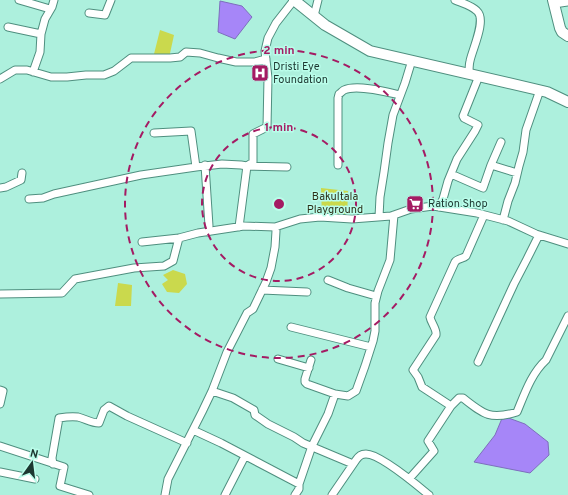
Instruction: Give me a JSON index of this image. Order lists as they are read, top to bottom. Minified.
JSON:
{"parks":["Bakultala Playground"],"places":{"hospital":["Dristi Eye Foundation"],"supermarket":["Ration Shop"]},"north":"top","rings":["2 min","1 min"]}
